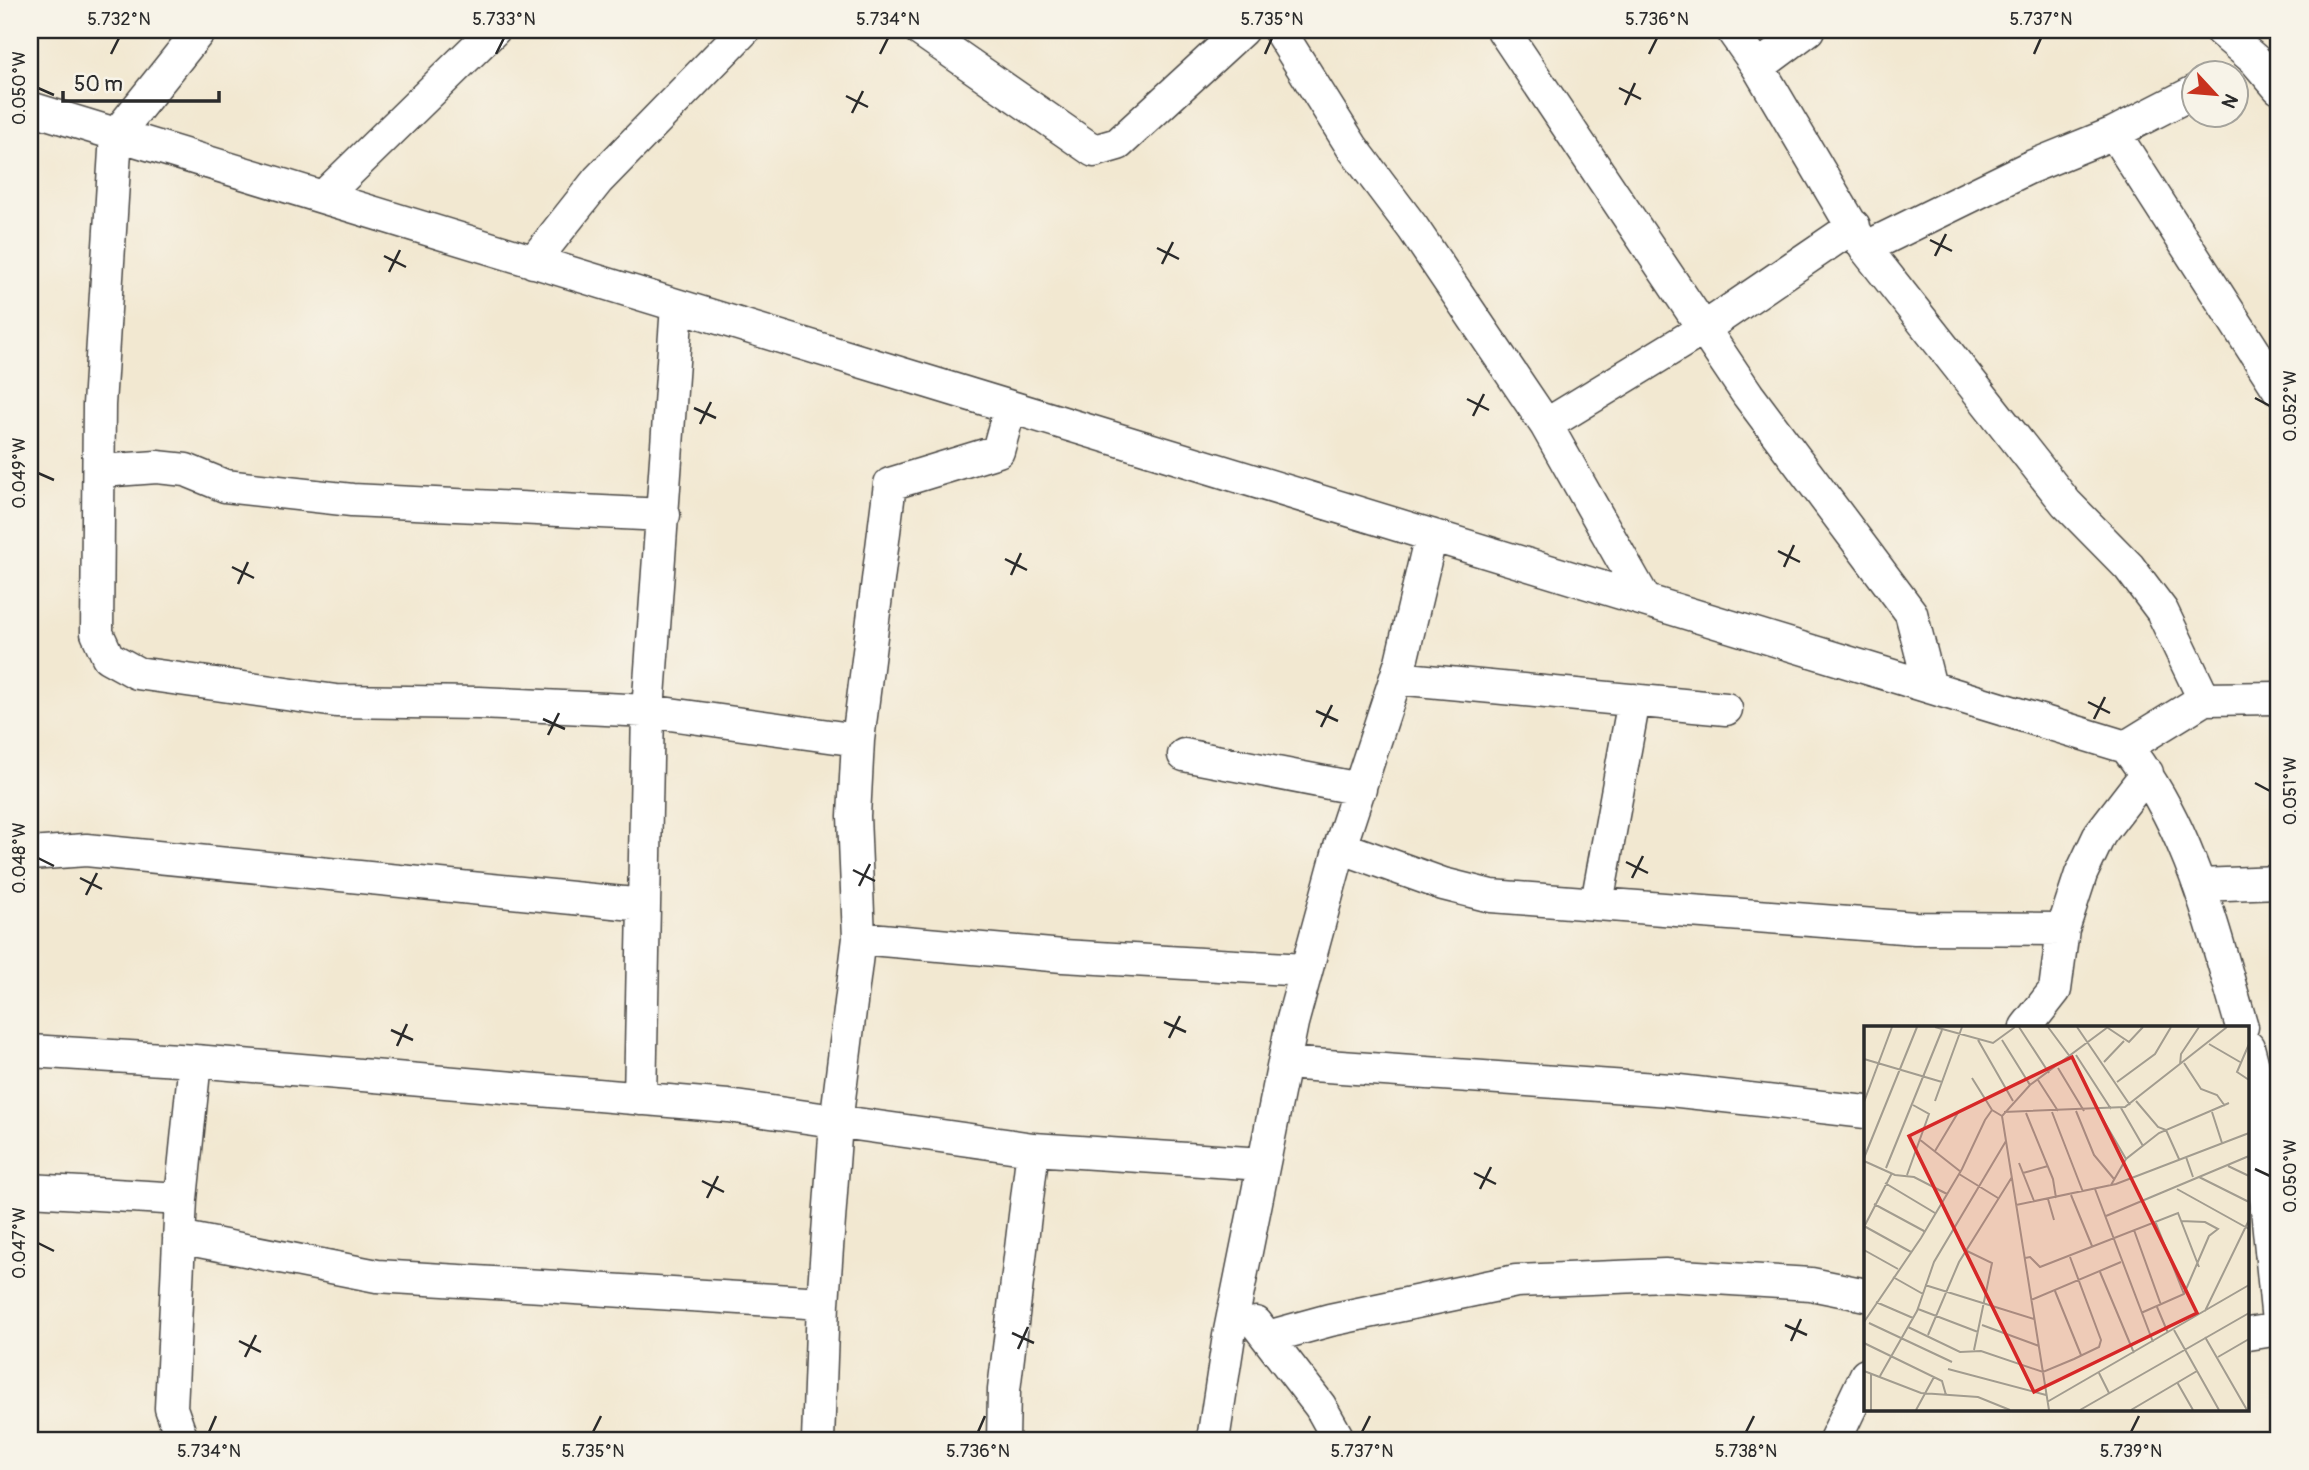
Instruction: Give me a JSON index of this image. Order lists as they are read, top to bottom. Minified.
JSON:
{"scale_bar":"50 m","north":"bottom right","coordinates":["5.732°N","5.733°N","5.734°N","5.735°N","5.736°N","5.737°N","0.050°W","0.052°W","0.049°W","0.051°W","0.048°W","0.047°W","5.738°N","5.739°N"]}
